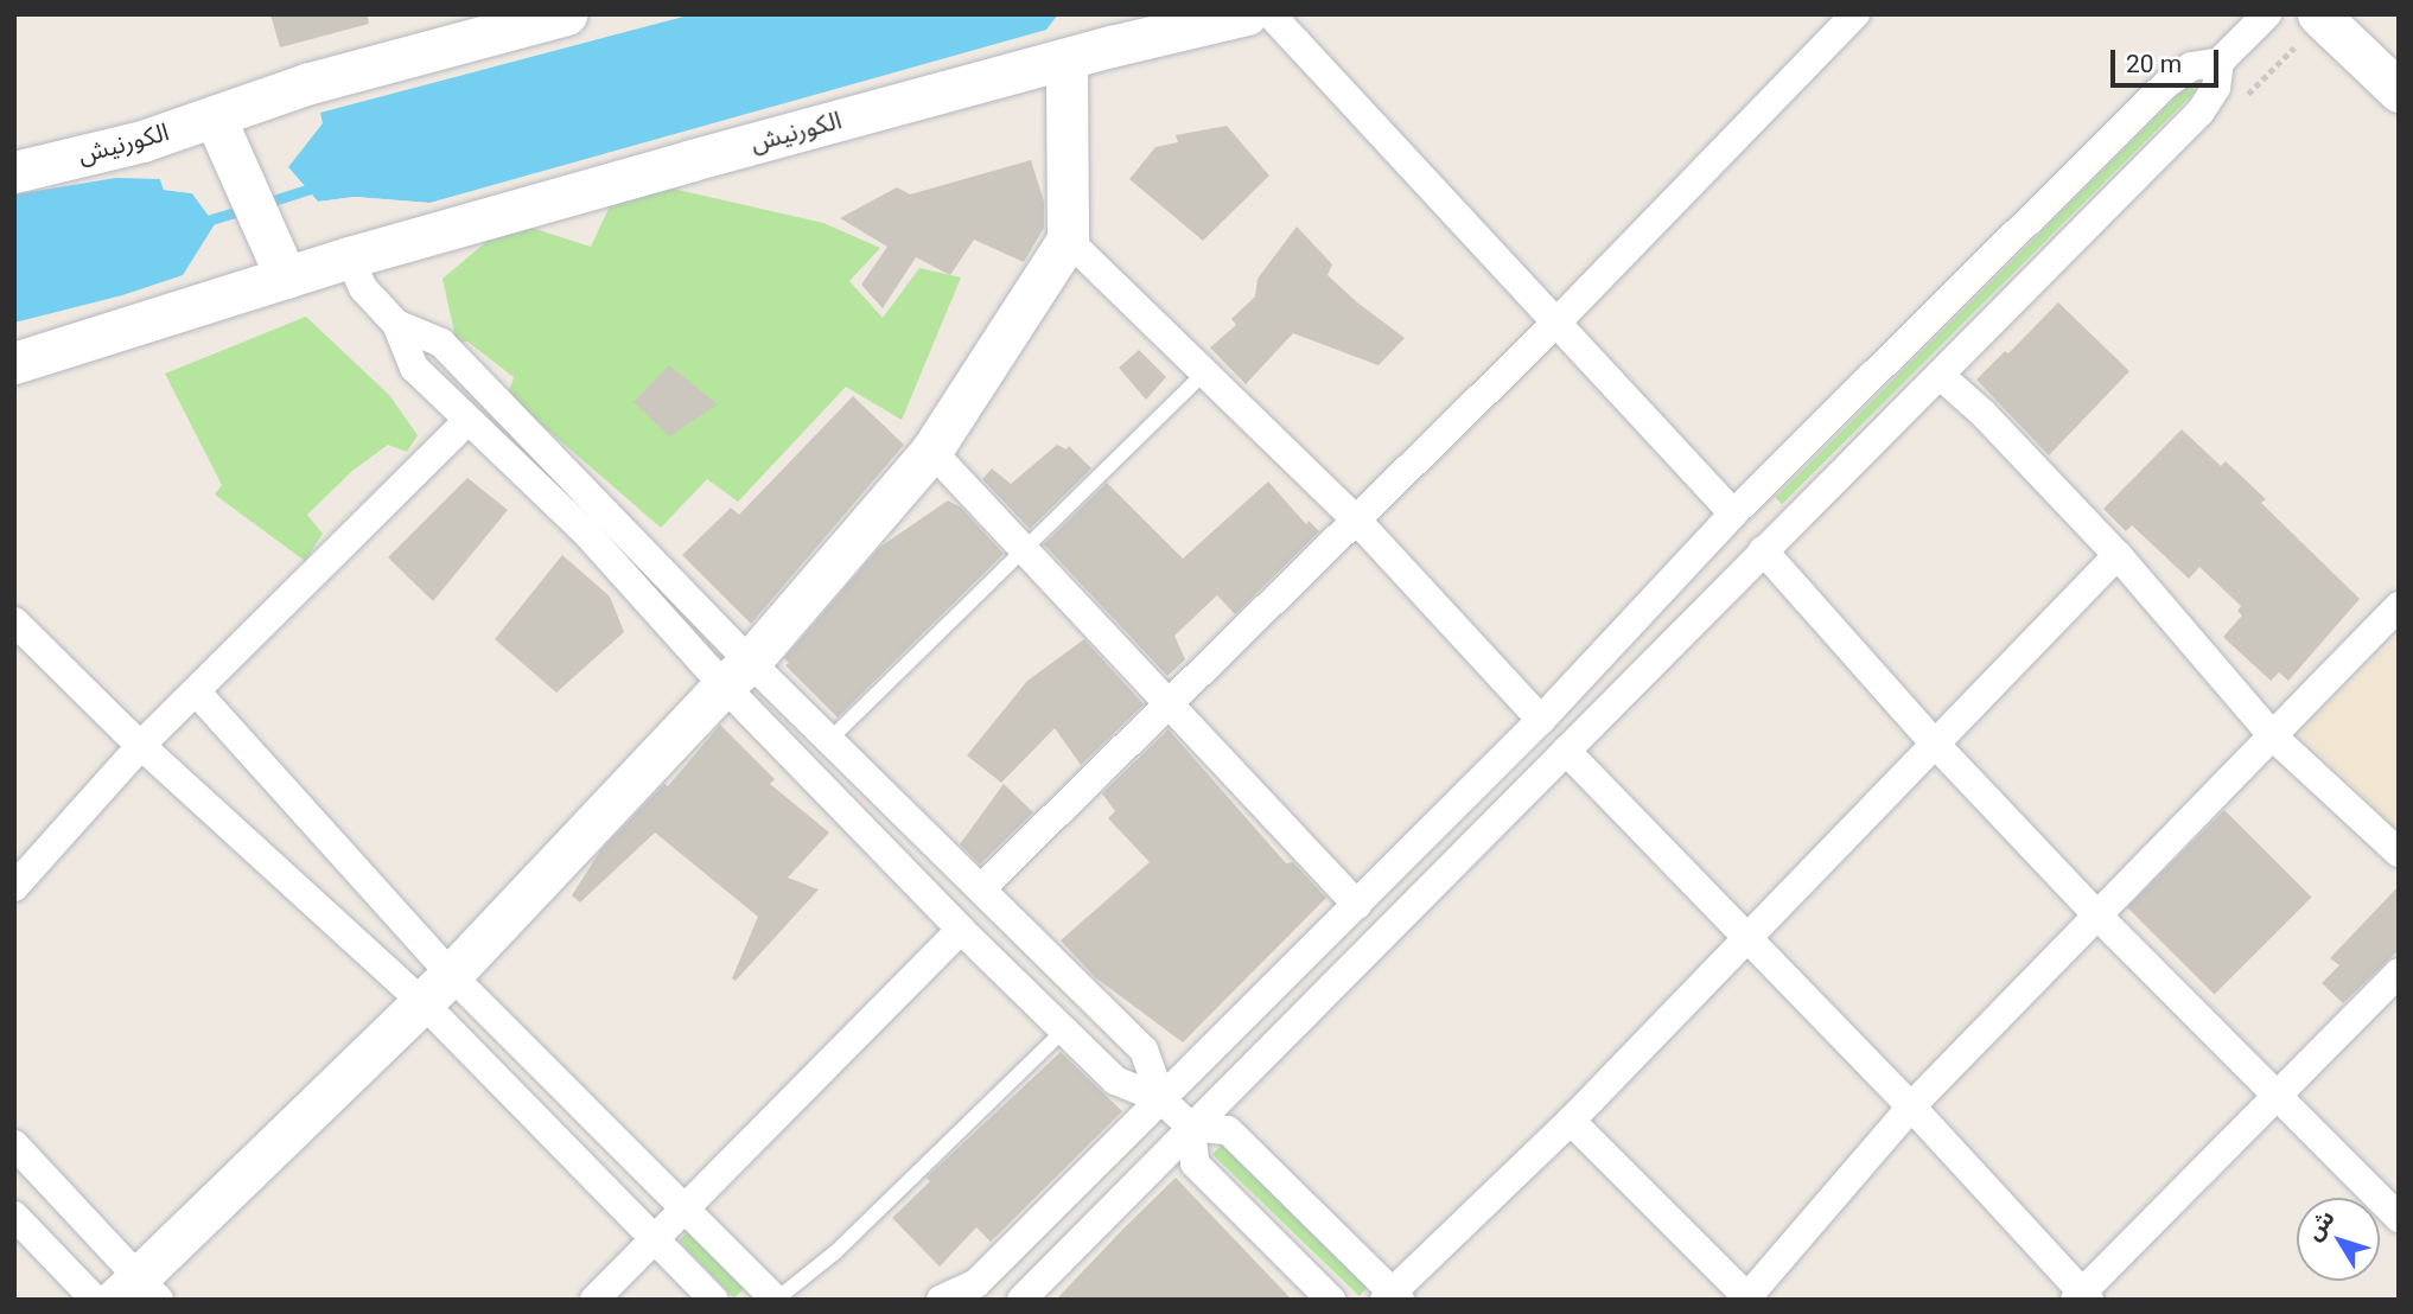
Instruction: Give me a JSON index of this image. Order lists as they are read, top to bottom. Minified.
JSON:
{"streets":{"main road":["الكورنيش"]},"scale_bar":"20 m","north":"top left"}
